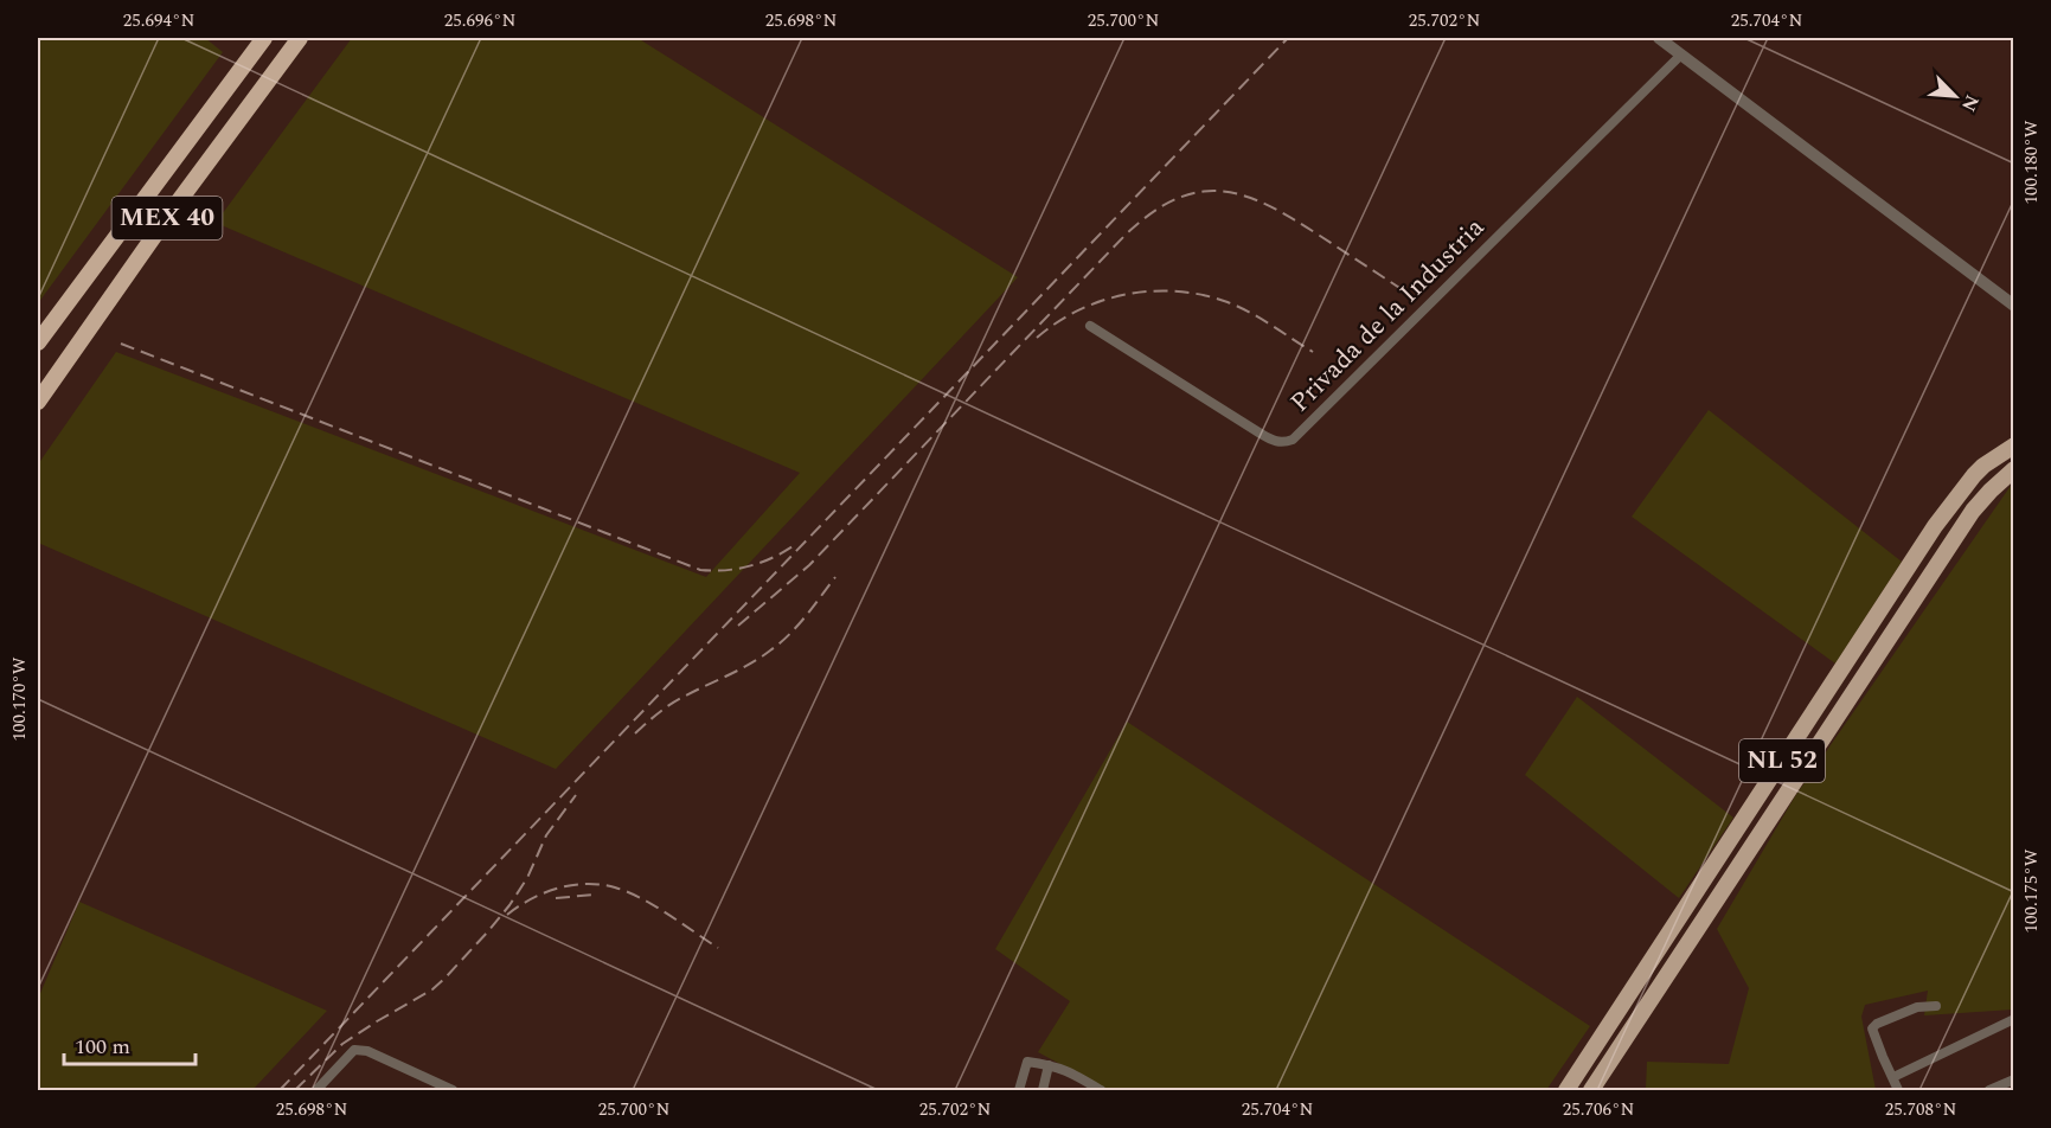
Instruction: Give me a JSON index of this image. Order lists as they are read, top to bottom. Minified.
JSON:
{"streets":{"highway":["MEX 40"],"main road":["NL 52"],"street":["Privada de la Industria"]},"scale_bar":"100 m","north":"bottom right","coordinates":["25.694°N","25.696°N","25.698°N","25.700°N","25.702°N","25.704°N","100.180°W","100.170°W","100.175°W","25.706°N","25.708°N"]}
